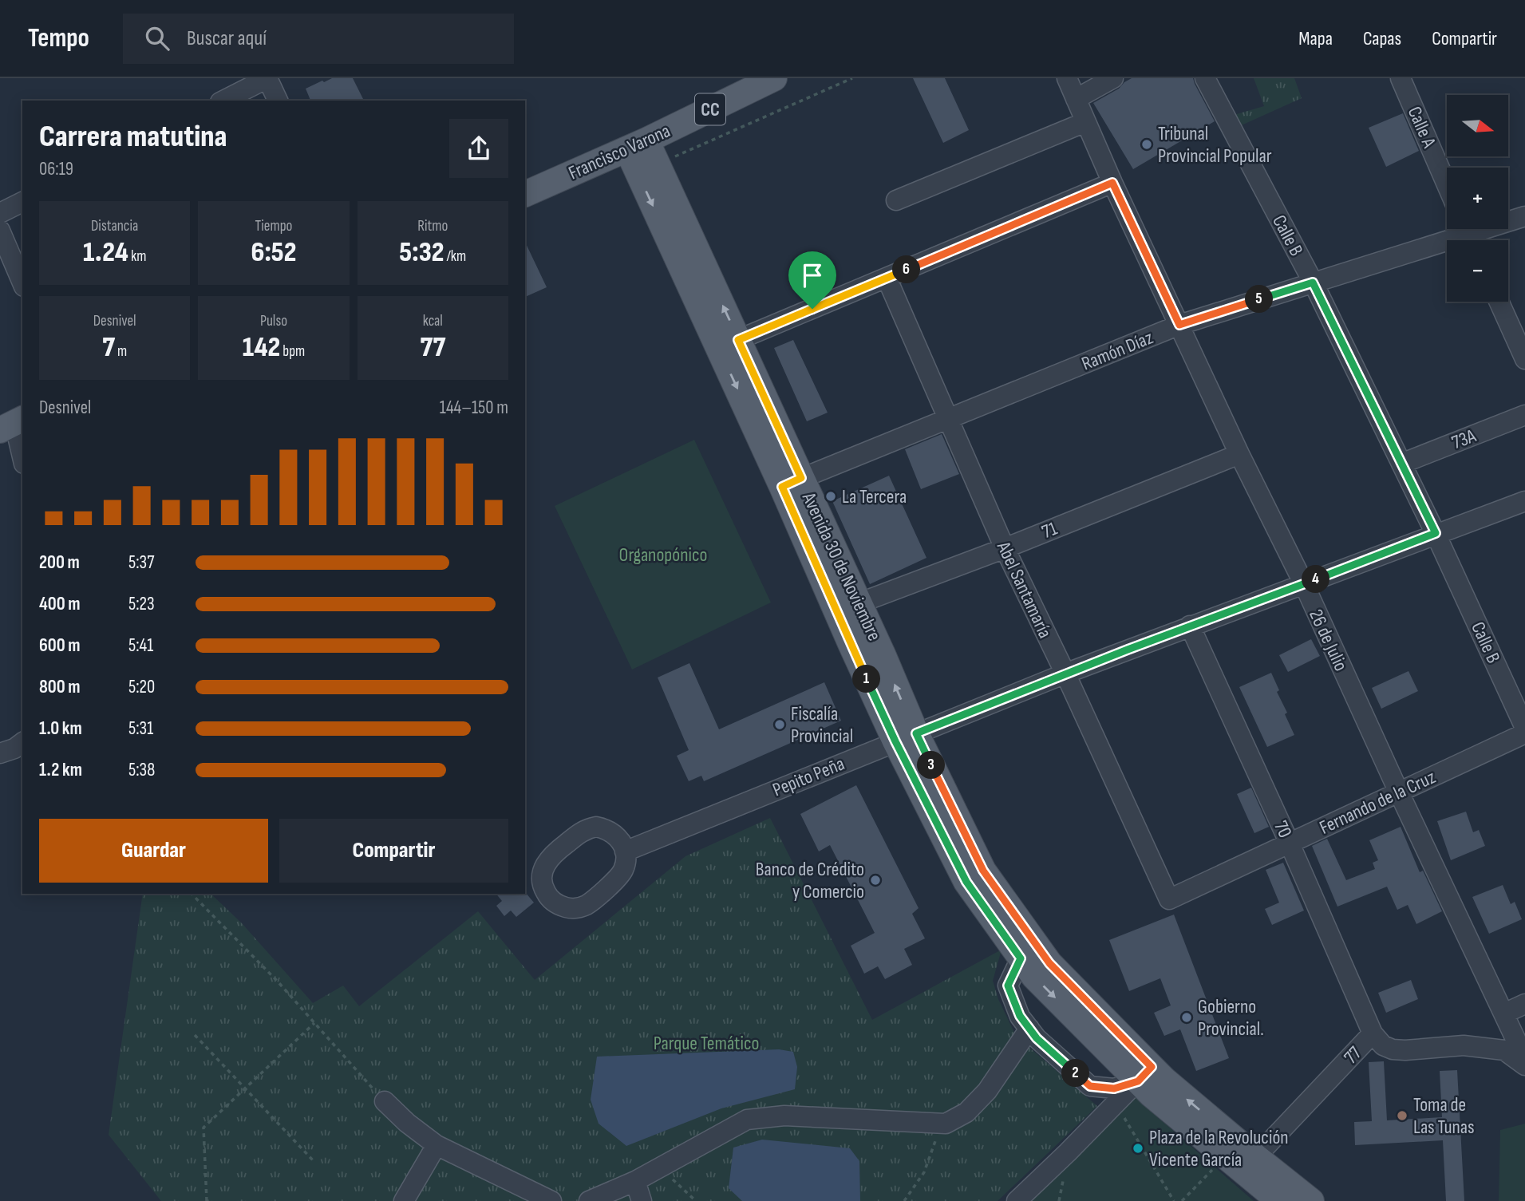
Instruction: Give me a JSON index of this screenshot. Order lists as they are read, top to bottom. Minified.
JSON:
{"streets":{"main road":["CC","Francisco Varona","Avenida 30 de Noviembre"],"street":["Calle A","Calle B","Ramón Díaz","73A","71","Abel Santamaría","26 de Julio","Pepito Peña","Fernando de la Cruz","70","77"]},"crossings":[["Francisco Varona","Avenida 30 de Noviembre"],["Calle B","Ramón Díaz"],["Calle B","73A"],["Calle B","Pepito Peña"],["Ramón Díaz","Avenida 30 de Noviembre"],["Ramón Díaz","Abel Santamaría"],["Ramón Díaz","26 de Julio"],["71","Avenida 30 de Noviembre"],["71","Abel Santamaría"],["71","26 de Julio"],["Avenida 30 de Noviembre","Pepito Peña"],["Avenida 30 de Noviembre","77"],["Abel Santamaría","Pepito Peña"],["Abel Santamaría","Fernando de la Cruz"],["26 de Julio","Pepito Peña"],["26 de Julio","Fernando de la Cruz"],["Pepito Peña","70"],["Fernando de la Cruz","70"],["70","77"]],"parks":["Organopónico","Parque Temático"],"places":["Tribunal Provincial Popular","La Tercera","Fiscalía Provincial","Banco de Crédito y Comercio","Gobierno Provincial.","Toma de Las Tunas","Plaza de la Revolución Vicente García"],"north":"right","page":{"header":"Tempo","search":"Buscar aquí","nav":["Mapa","Capas","Compartir"],"map_buttons":["+","−"],"heading":["Carrera matutina","06:19"],"stats":[["Distancia","1.24 km"],["Tiempo","6:52"],["Ritmo","5:32 /km"],["Desnivel","7 m"],["Pulso","142 bpm"],["kcal","77"]],"pins":["6","5","4","1","3","2"],"chart":["Desnivel","144–150 m"],"list":[{"name":"200 m","note":"5:37"},{"name":"400 m","note":"5:23"},{"name":"600 m","note":"5:41"},{"name":"800 m","note":"5:20"},{"name":"1.0 km","note":"5:31"},{"name":"1.2 km","note":"5:38"}],"buttons":["Guardar","Compartir"]}}
